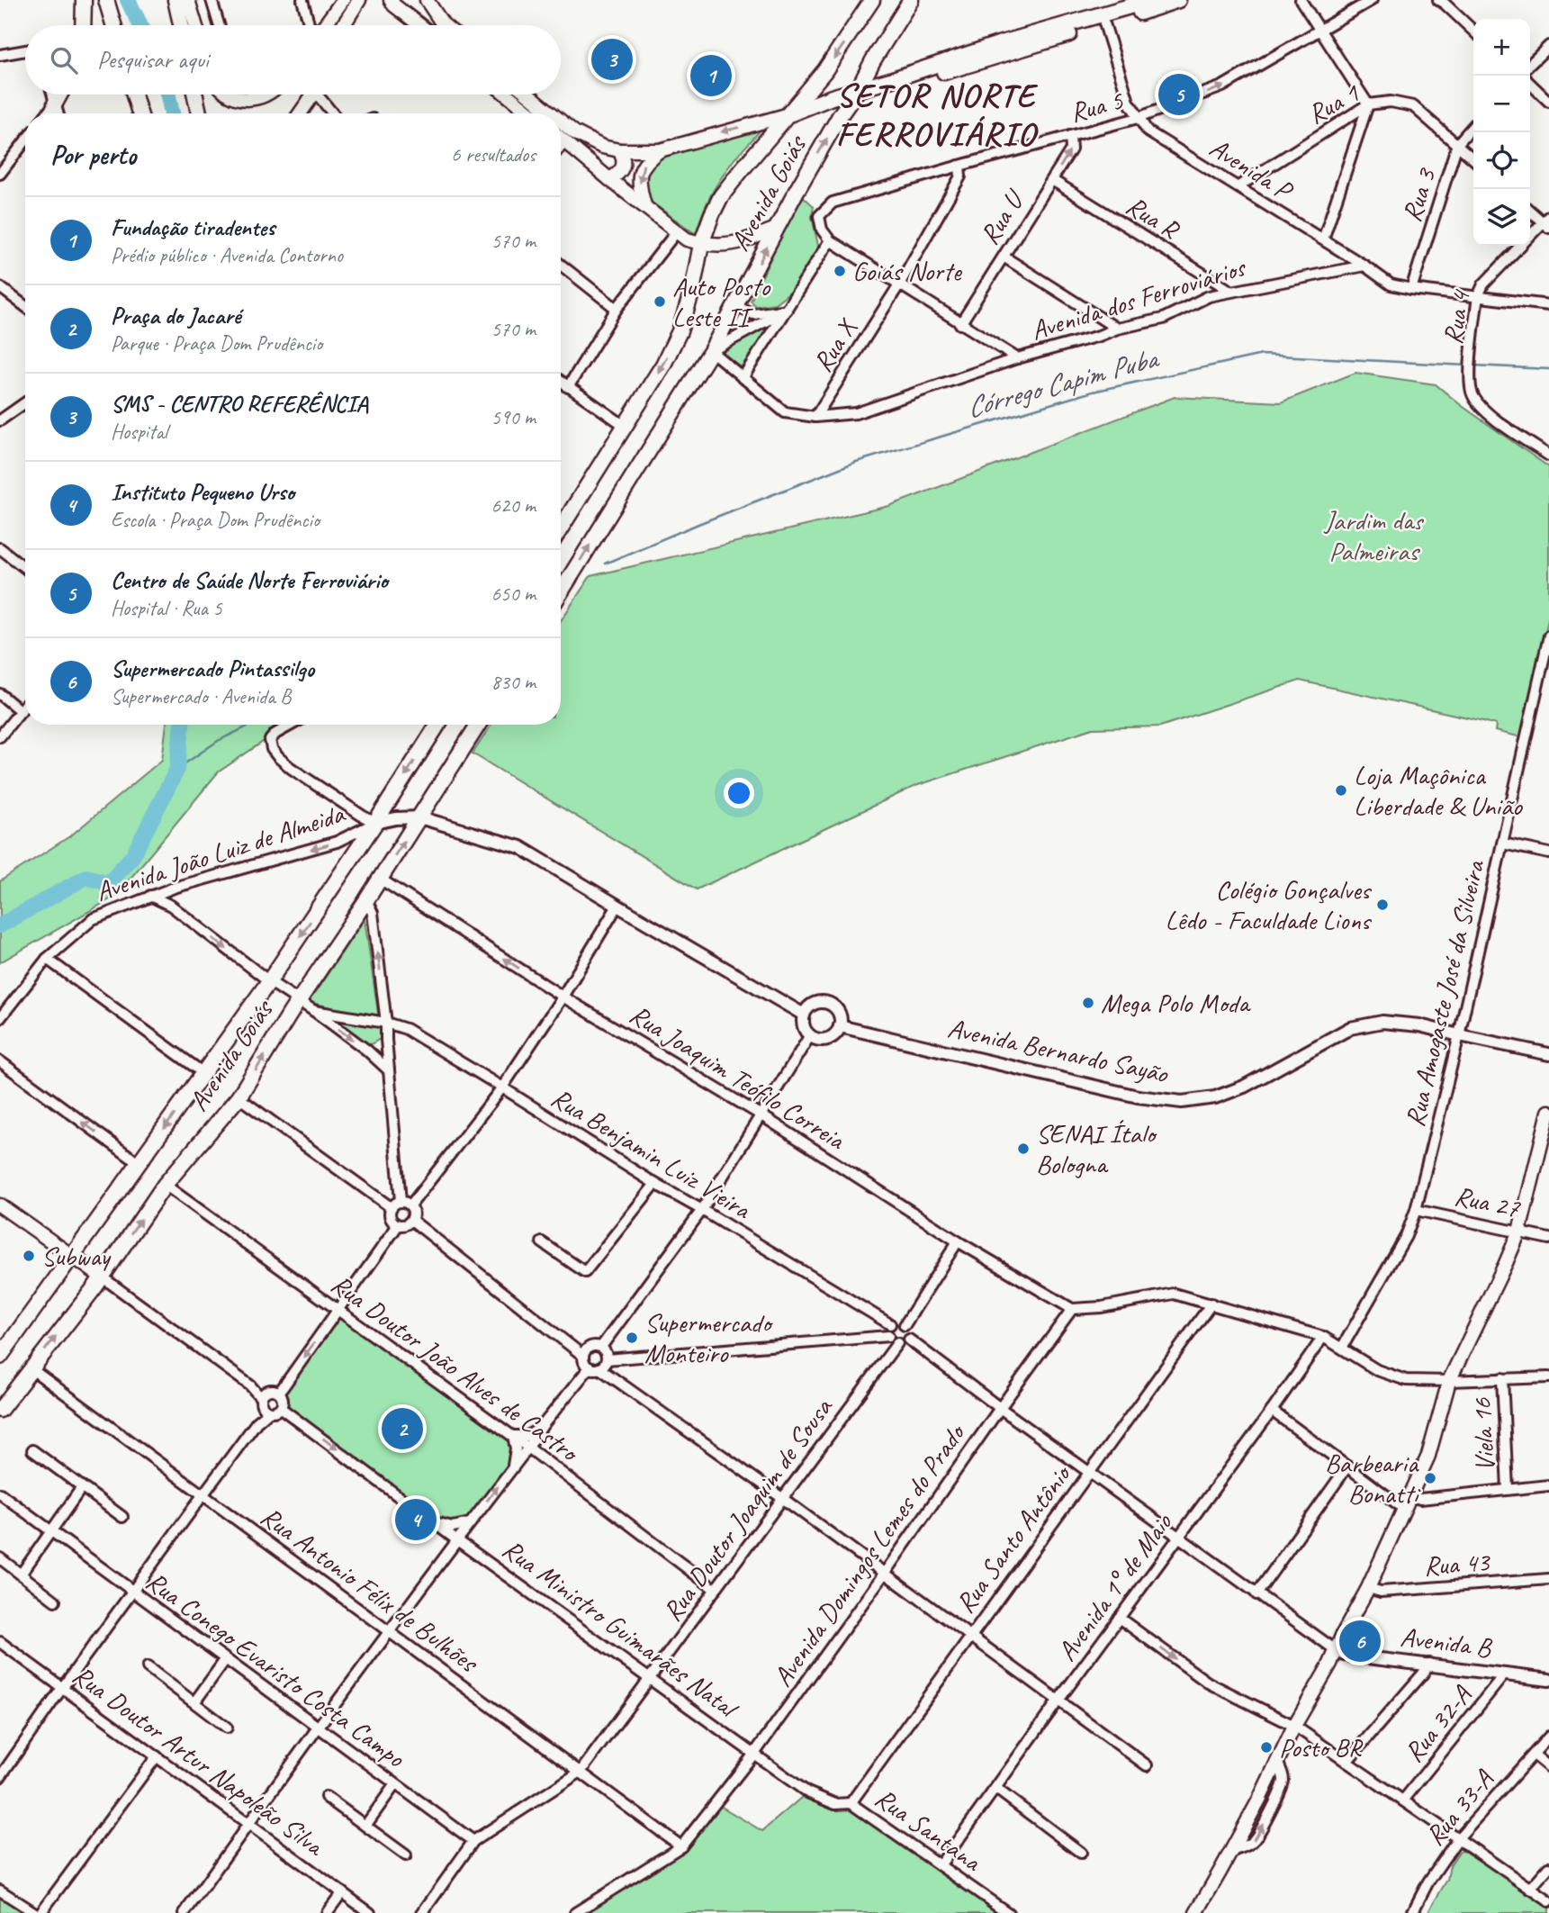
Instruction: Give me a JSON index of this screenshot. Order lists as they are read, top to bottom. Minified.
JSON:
{"streets":{"main road":["Avenida Goiás"],"street":["Rua 1","Rua 5","Avenida P","Rua 3","Rua R","Rua U","Avenida dos Ferroviários","Rua 4","Rua X","Avenida João Luiz de Almeida","Rua Amogaste José da Silveira","Avenida Bernardo Sayão","Rua Joaquim Teófilo Correia","Rua Benjamin Luiz Vieira","Rua 27","Rua Doutor João Alves de Castro","Viela 16","Rua Doutor Joaquim de Sousa","Rua Santo Antônio","Avenida Domingos Lemes do Prado","Rua 43","Avenida 1° de Maio","Rua Antonio Félix de Bulhões","Rua Ministro Guimarães Natal","Avenida B","Rua Conego Evaristo Costa Campo","Rua 32-A","Rua Doutor Artur Napoleão Silva","Rua 33-A","Rua Santana"]},"crossings":[["Rua 1","Avenida P"],["Rua 1","Rua 3"],["Rua 5","Avenida P"],["Rua 5","Rua U"],["Rua 5","Rua X"],["Avenida P","Avenida dos Ferroviários"],["Avenida Goiás","Avenida dos Ferroviários"],["Avenida Goiás","Avenida João Luiz de Almeida"],["Avenida Goiás","Rua Joaquim Teófilo Correia"],["Avenida Goiás","Rua Doutor João Alves de Castro"],["Avenida Goiás","Rua Antonio Félix de Bulhões"],["Rua R","Rua U"],["Rua R","Avenida dos Ferroviários"],["Avenida dos Ferroviários","Rua X"],["Rua Amogaste José da Silveira","Avenida Bernardo Sayão"],["Rua Amogaste José da Silveira","Rua 27"],["Rua Joaquim Teófilo Correia","Avenida Domingos Lemes do Prado"],["Rua Benjamin Luiz Vieira","Rua Doutor Joaquim de Sousa"],["Rua Doutor João Alves de Castro","Rua Doutor Joaquim de Sousa"],["Rua Doutor Joaquim de Sousa","Rua Antonio Félix de Bulhões"],["Rua Doutor Joaquim de Sousa","Rua Ministro Guimarães Natal"],["Rua Doutor Joaquim de Sousa","Rua Conego Evaristo Costa Campo"],["Rua Santo Antônio","Rua Santana"],["Avenida Domingos Lemes do Prado","Rua Antonio Félix de Bulhões"],["Avenida Domingos Lemes do Prado","Rua Ministro Guimarães Natal"],["Avenida Domingos Lemes do Prado","Rua Santana"],["Avenida 1° de Maio","Rua Santana"],["Rua Ministro Guimarães Natal","Rua Santana"],["Avenida B","Rua 32-A"]],"one_way":["Avenida João Luiz de Almeida"],"districts":["SETOR NORTE FERROVIÁRIO"],"water":["Córrego Capim Puba"],"parks":["Jardim das Palmeiras"],"places":["Goiás Norte","Auto Posto Leste II","Loja Maçônica Liberdade & União","Colégio Gonçalves Lêdo - Faculdade Lions","Mega Polo Moda","SENAI Ítalo Bologna","Subway","Supermercado Monteiro","Barbearia Bonatti","Posto BR"],"page":{"map_buttons":["+","−"],"search":"Pesquisar aqui","pins":["3","1","5","2","4","6"],"heading":["Por perto","6 resultados"],"list":[{"mark":"1","name":"Fundação tiradentes","note":"Prédio público · Avenida Contorno","value":"570 m"},{"mark":"2","name":"Praça do Jacaré","note":"Parque · Praça Dom Prudêncio","value":"570 m"},{"mark":"3","name":"SMS - CENTRO REFERÊNCIA","note":"Hospital","value":"590 m"},{"mark":"4","name":"Instituto Pequeno Urso","note":"Escola · Praça Dom Prudêncio","value":"620 m"},{"mark":"5","name":"Centro de Saúde Norte Ferroviário","note":"Hospital · Rua 5","value":"650 m"},{"mark":"6","name":"Supermercado Pintassilgo","note":"Supermercado · Avenida B","value":"830 m"}]}}
